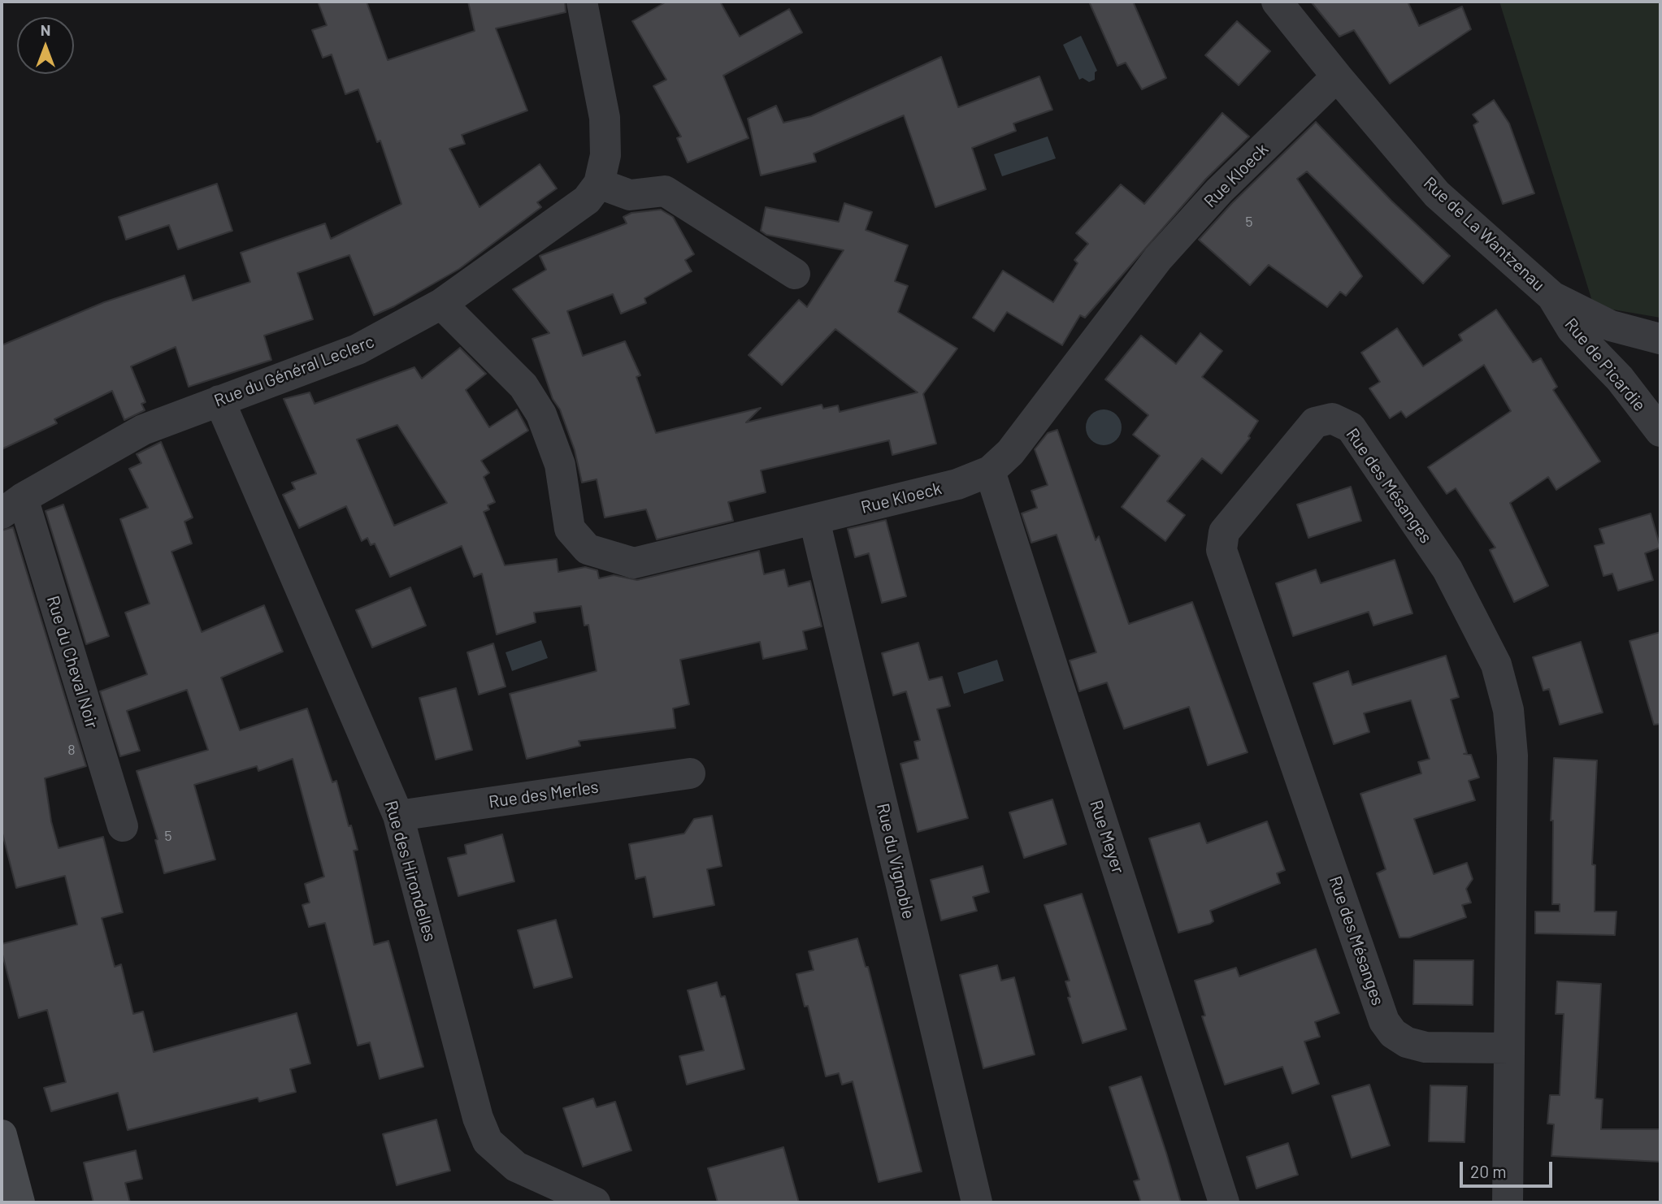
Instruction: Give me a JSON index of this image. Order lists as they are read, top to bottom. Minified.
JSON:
{"streets":{"street":["Rue Kloeck","Rue de La Wantzenau","Rue de Picardie","Rue du Général Leclerc","Rue des Mésanges","Rue du Cheval Noir","Rue des Merles","Rue Meyer","Rue du Vignoble","Rue des Hirondelles"]},"crossings":[["Rue Kloeck","Rue de La Wantzenau"],["Rue Kloeck","Rue du Général Leclerc"],["Rue Kloeck","Rue Meyer"],["Rue Kloeck","Rue du Vignoble"],["Rue de La Wantzenau","Rue de Picardie"],["Rue du Général Leclerc","Rue du Cheval Noir"],["Rue du Général Leclerc","Rue des Hirondelles"],["Rue des Merles","Rue des Hirondelles"]],"house_numbers":["5","8","5"],"scale_bar":"20 m","north":"top"}
